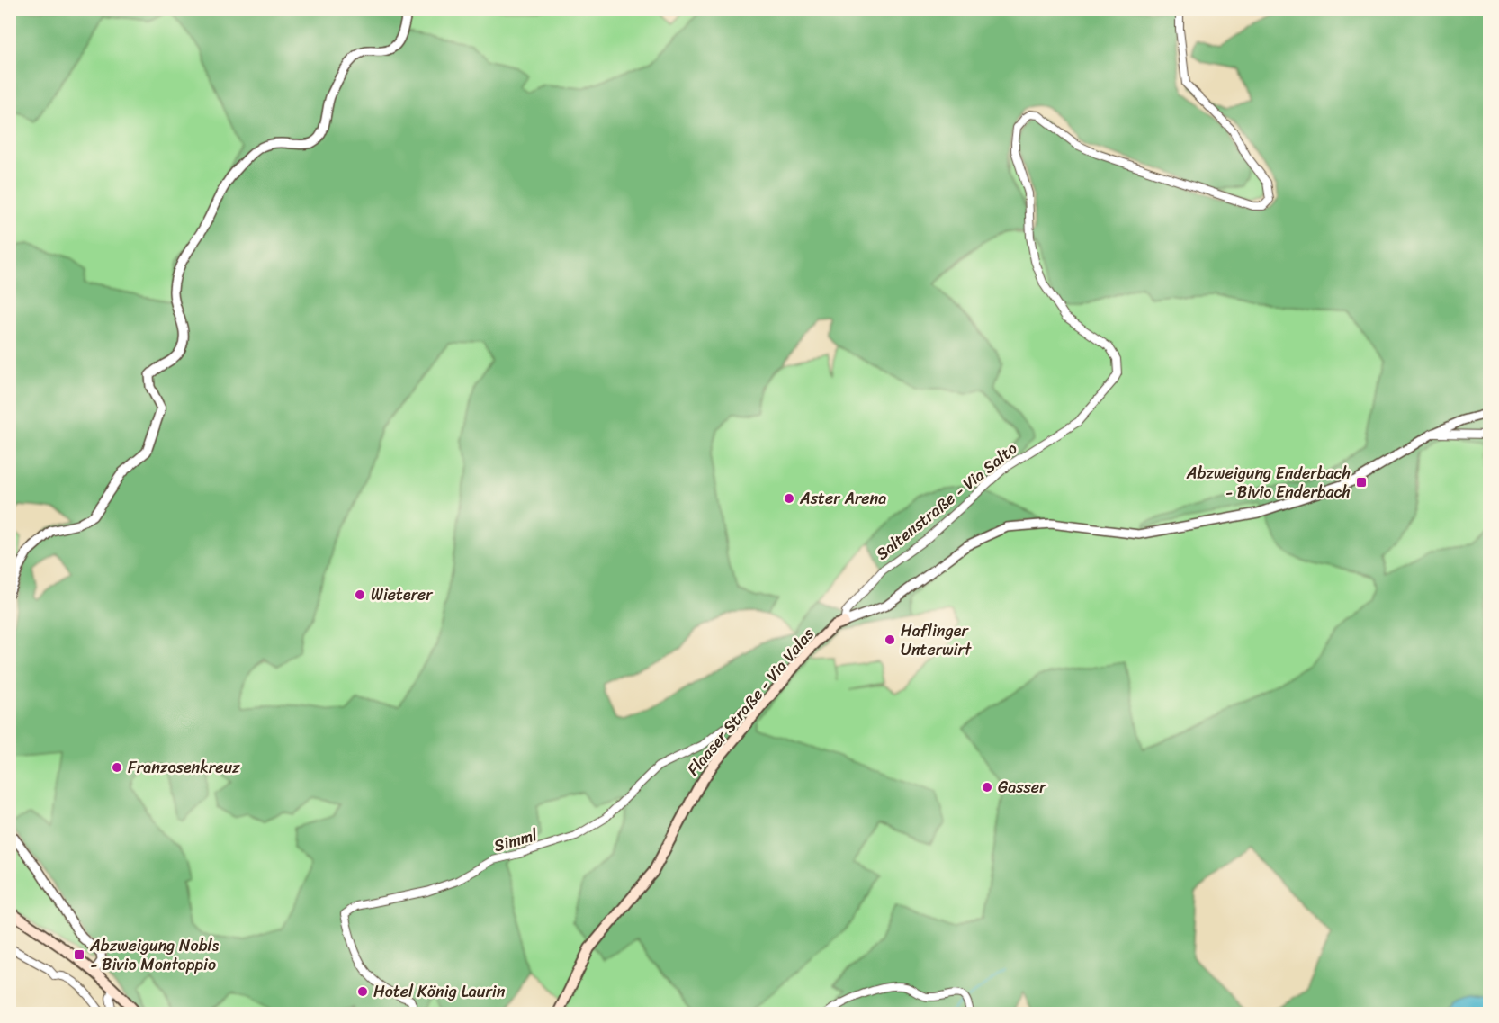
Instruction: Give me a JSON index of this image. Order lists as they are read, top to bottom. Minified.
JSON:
{"streets":{"main road":["Flaaser Straße - Via Valas"],"street":["Saltenstraße - Via Salto","Simml"]},"crossings":[["Saltenstraße - Via Salto","Flaaser Straße - Via Valas"],["Flaaser Straße - Via Valas","Simml"]],"places":{"transit":["Abzweigung Enderbach - Bivio Enderbach","Abzweigung Nobls - Bivio Montoppio"],"other":["Aster Arena","Wieterer","Haflinger Unterwirt","Franzosenkreuz","Gasser","Hotel König Laurin"]}}
